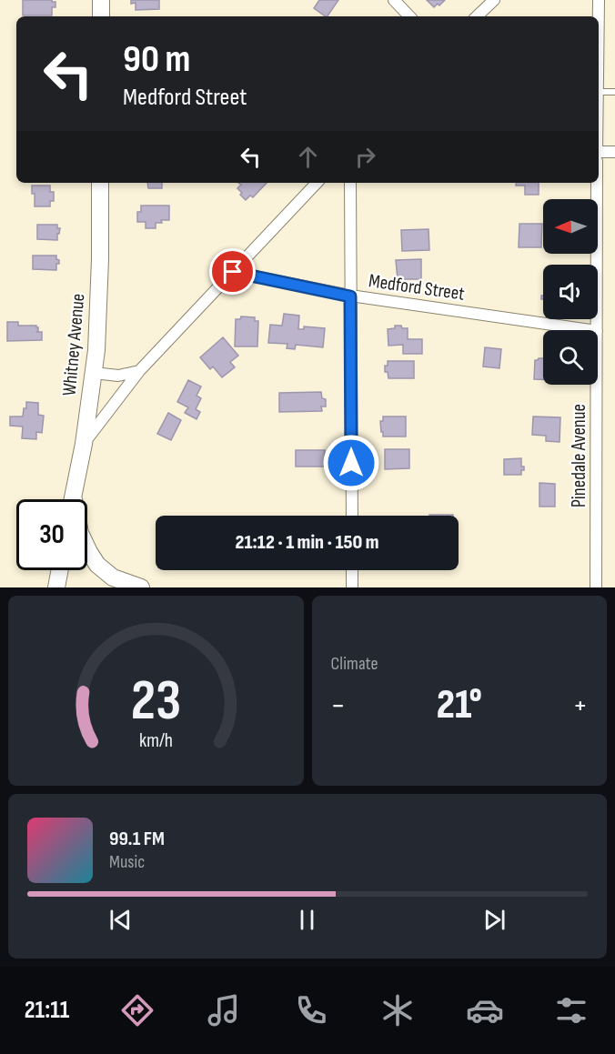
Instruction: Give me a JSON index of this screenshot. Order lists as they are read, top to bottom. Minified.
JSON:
{"streets":{"main road":["Whitney Avenue"],"street":["Medford Street","Pinedale Avenue"]},"north":"left","page":{"turn":["90 m","Medford Street"],"limit":"30","trip":"21:12 · 1 min · 150 m","tile":"Climate","heat":["−","21°","+"],"song":["99.1 FM","Music"],"tabs":"21:11","gauge":["23","km/h"]}}
